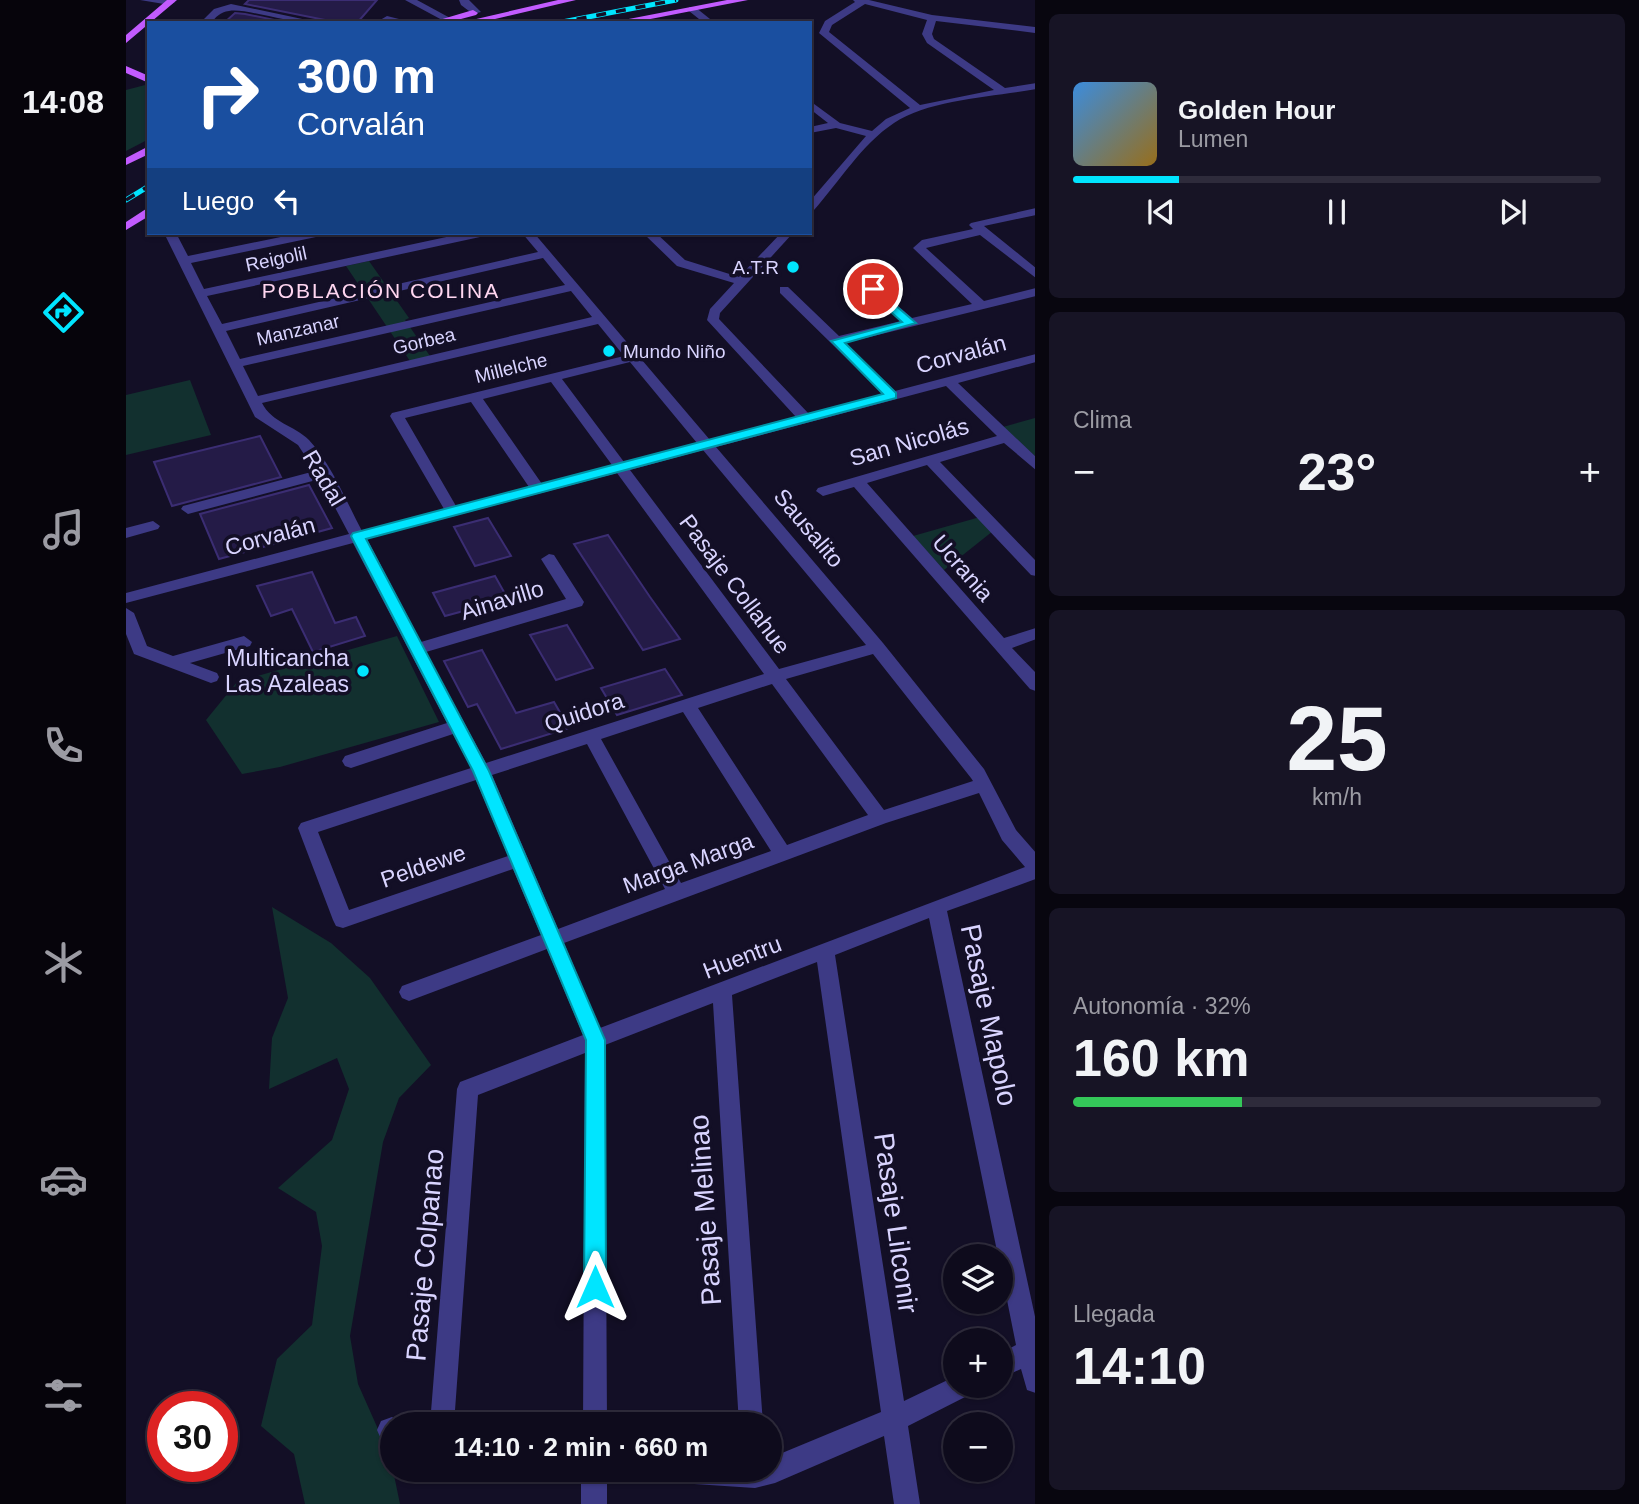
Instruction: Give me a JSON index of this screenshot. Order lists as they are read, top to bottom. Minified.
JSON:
{"streets":{"street":["Reigolil","Manzanar","Gorbea","Corvalán","Millelche","San Nicolás","Radal","Sausalito","Ucrania","Pasaje Collahue","Ainavillo","Quidora","Marga Marga","Peldewe","Huentru","Pasaje Mapolo","Pasaje Melinao","Pasaje Lilconir","Pasaje Colpanao"]},"crossings":[["Reigolil","Radal"],["Manzanar","Radal"],["Manzanar","Sausalito"],["Gorbea","Radal"],["Gorbea","Sausalito"],["Corvalán","Millelche"],["Corvalán","Radal"],["Corvalán","Sausalito"],["Corvalán","Pasaje Collahue"],["Millelche","Sausalito"],["Millelche","Pasaje Collahue"],["San Nicolás","Ucrania"],["Radal","Ainavillo"],["Radal","Quidora"],["Radal","Marga Marga"],["Radal","Peldewe"],["Radal","Huentru"],["Sausalito","Quidora"],["Sausalito","Marga Marga"],["Sausalito","Huentru"],["Pasaje Collahue","Quidora"],["Pasaje Collahue","Marga Marga"],["Quidora","Peldewe"],["Huentru","Pasaje Mapolo"],["Huentru","Pasaje Melinao"],["Huentru","Pasaje Lilconir"],["Huentru","Pasaje Colpanao"]],"districts":["POBLACIÓN COLINA"],"places":["A.T.R","Mundo Niño","Multicancha Las Azaleas"],"page":{"tabs":"14:08","turn":["300 m","Corvalán"],"song":["Golden Hour","Lumen"],"then":"Luego","tile":["Clima",["25","km/h"],["Autonomía · 32%","160 km"],["Llegada","14:10"]],"heat":["−","23°","+"],"map_buttons":["+","−"],"limit":"30","trip":"14:10 · 2 min · 660 m"}}
